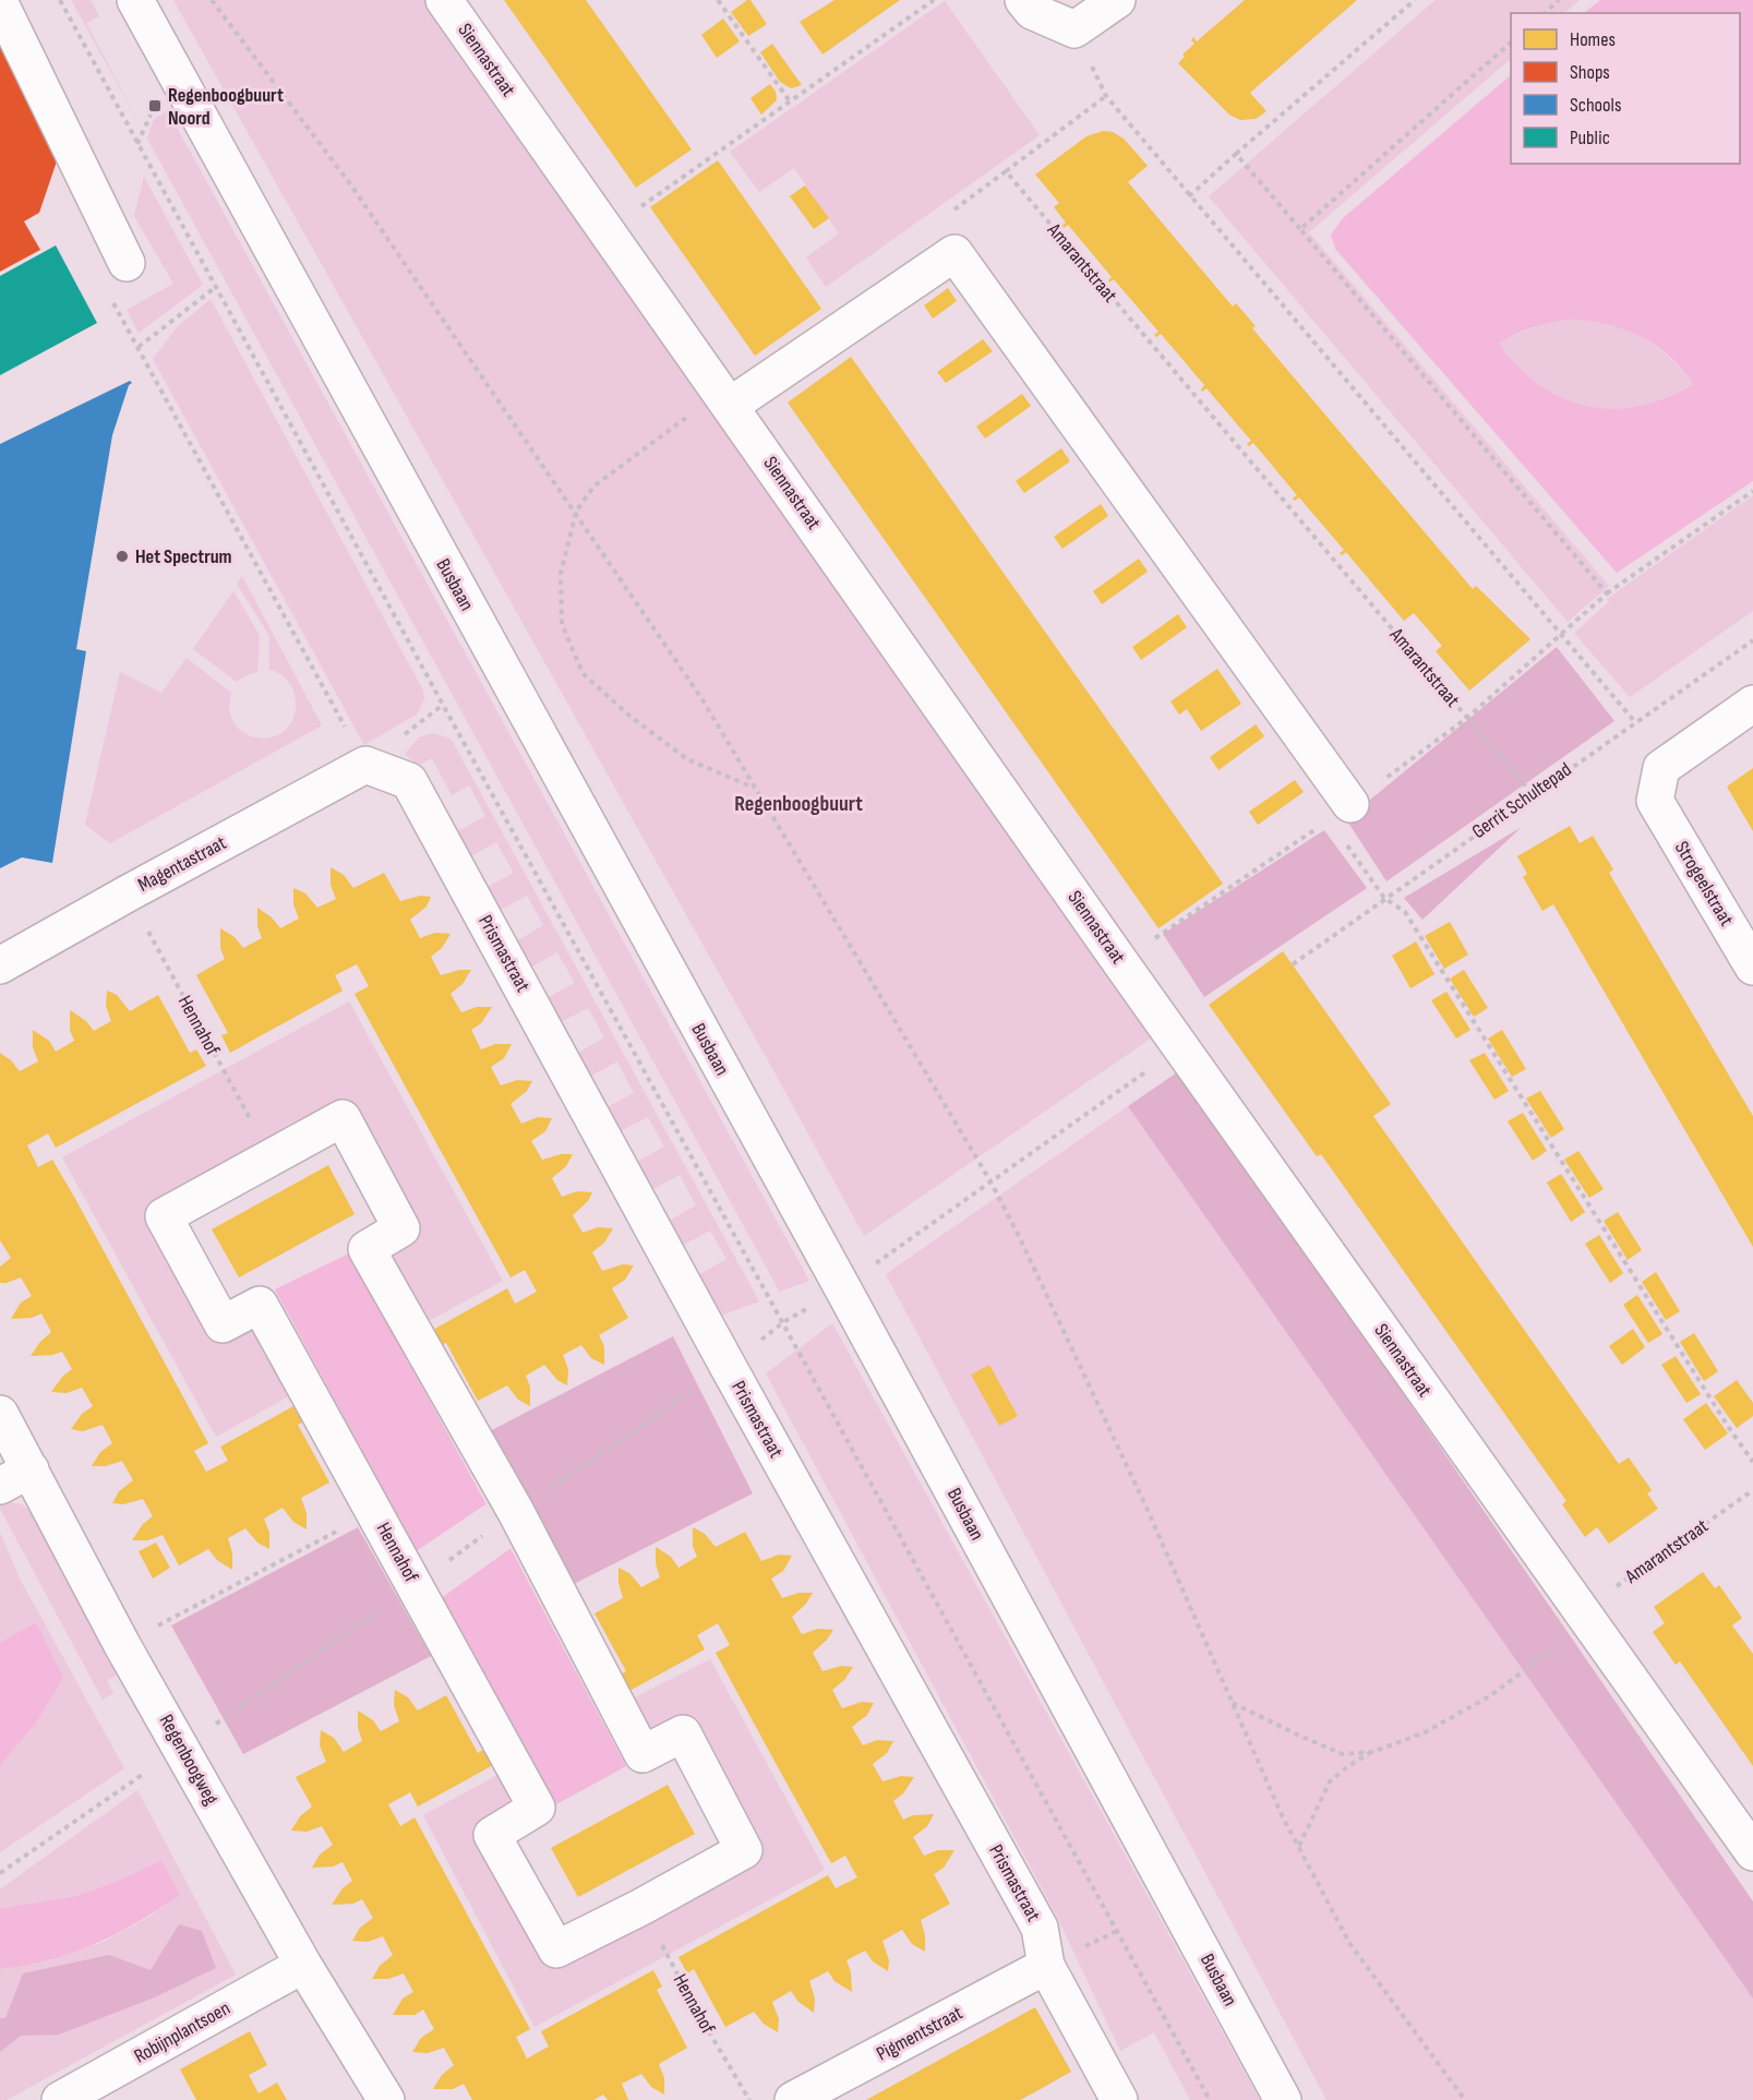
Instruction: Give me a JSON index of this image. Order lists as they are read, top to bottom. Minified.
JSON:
{"streets":{"street":["Siennastraat","Busbaan","Magentastraat","Strogeelstraat","Prismastraat","Hennahof","Regenboogweg","Robijnplantsoen","Pigmentstraat"],"path":["Amarantstraat","Gerrit Schultepad"]},"crossings":[["Siennastraat","Amarantstraat"],["Magentastraat","Prismastraat"],["Magentastraat","Hennahof"],["Prismastraat","Pigmentstraat"],["Regenboogweg","Robijnplantsoen"]],"districts":["Regenboogbuurt"],"places":{"transit":["Regenboogbuurt Noord"],"other":["Het Spectrum"]},"legend":["Homes","Shops","Schools","Public"]}
